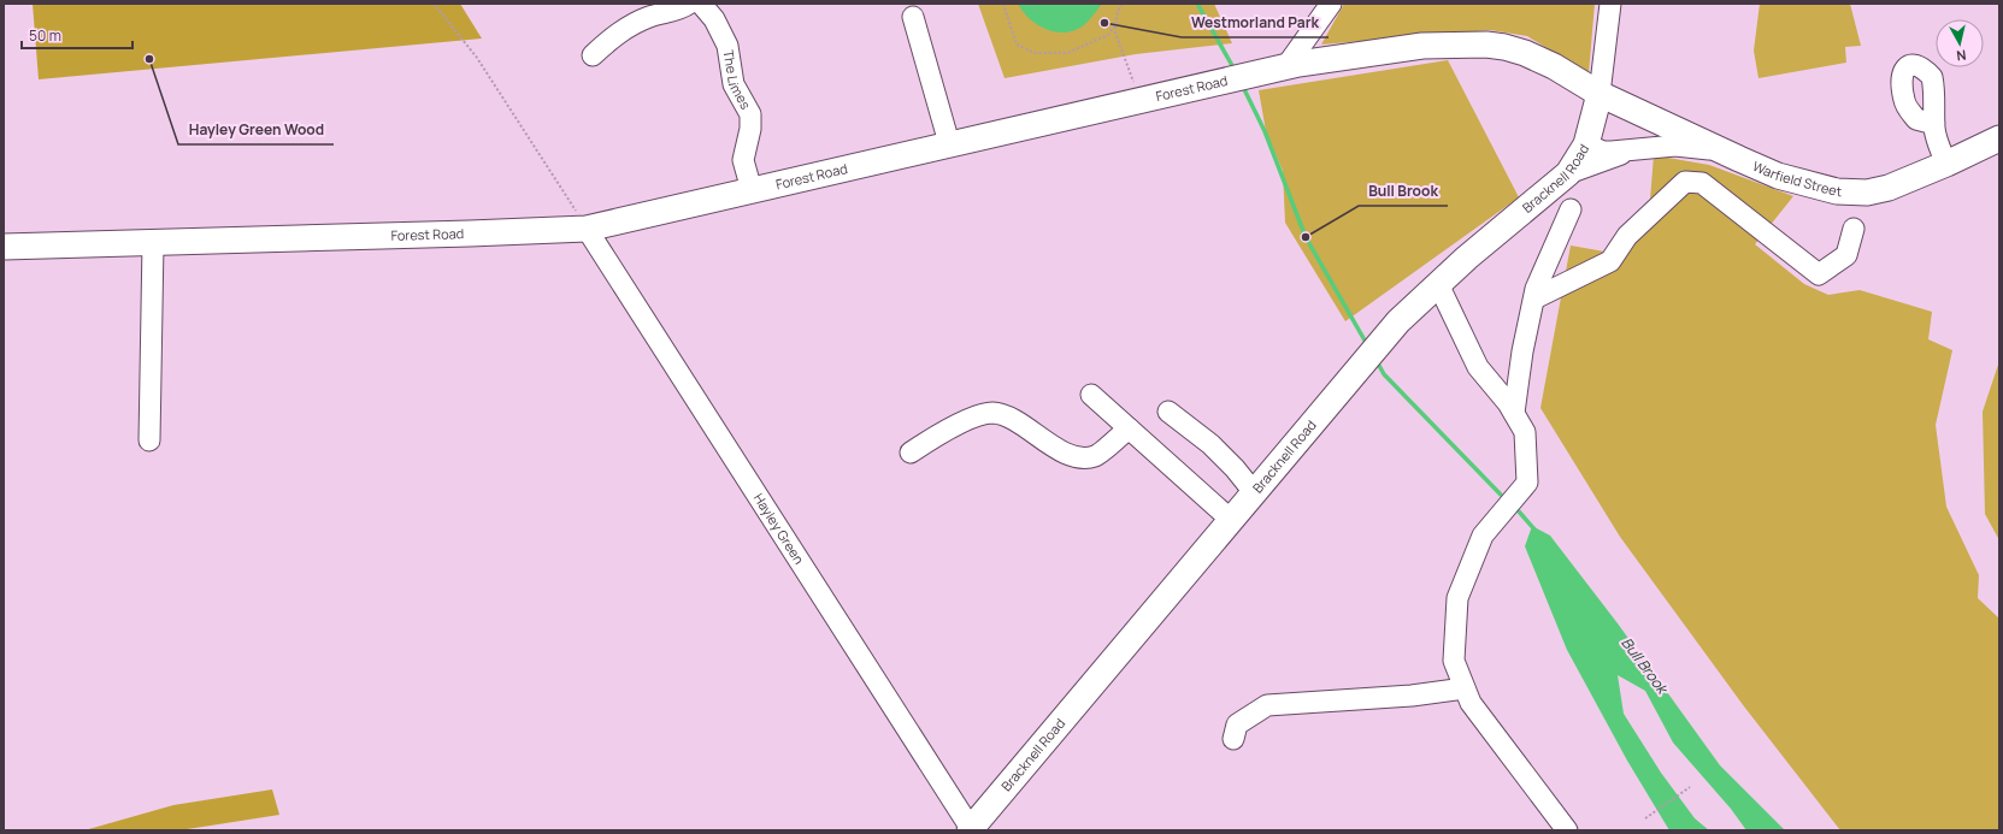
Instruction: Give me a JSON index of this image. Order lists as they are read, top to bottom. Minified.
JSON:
{"streets":{"main road":["Forest Road","Bracknell Road","Warfield Street"],"street":["The Limes","Hayley Green"]},"crossings":[["The Limes","Forest Road"],["Forest Road","Bracknell Road"],["Forest Road","Warfield Street"],["Forest Road","Hayley Green"],["Bracknell Road","Warfield Street"],["Bracknell Road","Hayley Green"]],"water":["Bull Brook"],"places":["Westmorland Park","Hayley Green Wood","Bull Brook"],"scale_bar":"50 m","north":"bottom"}
